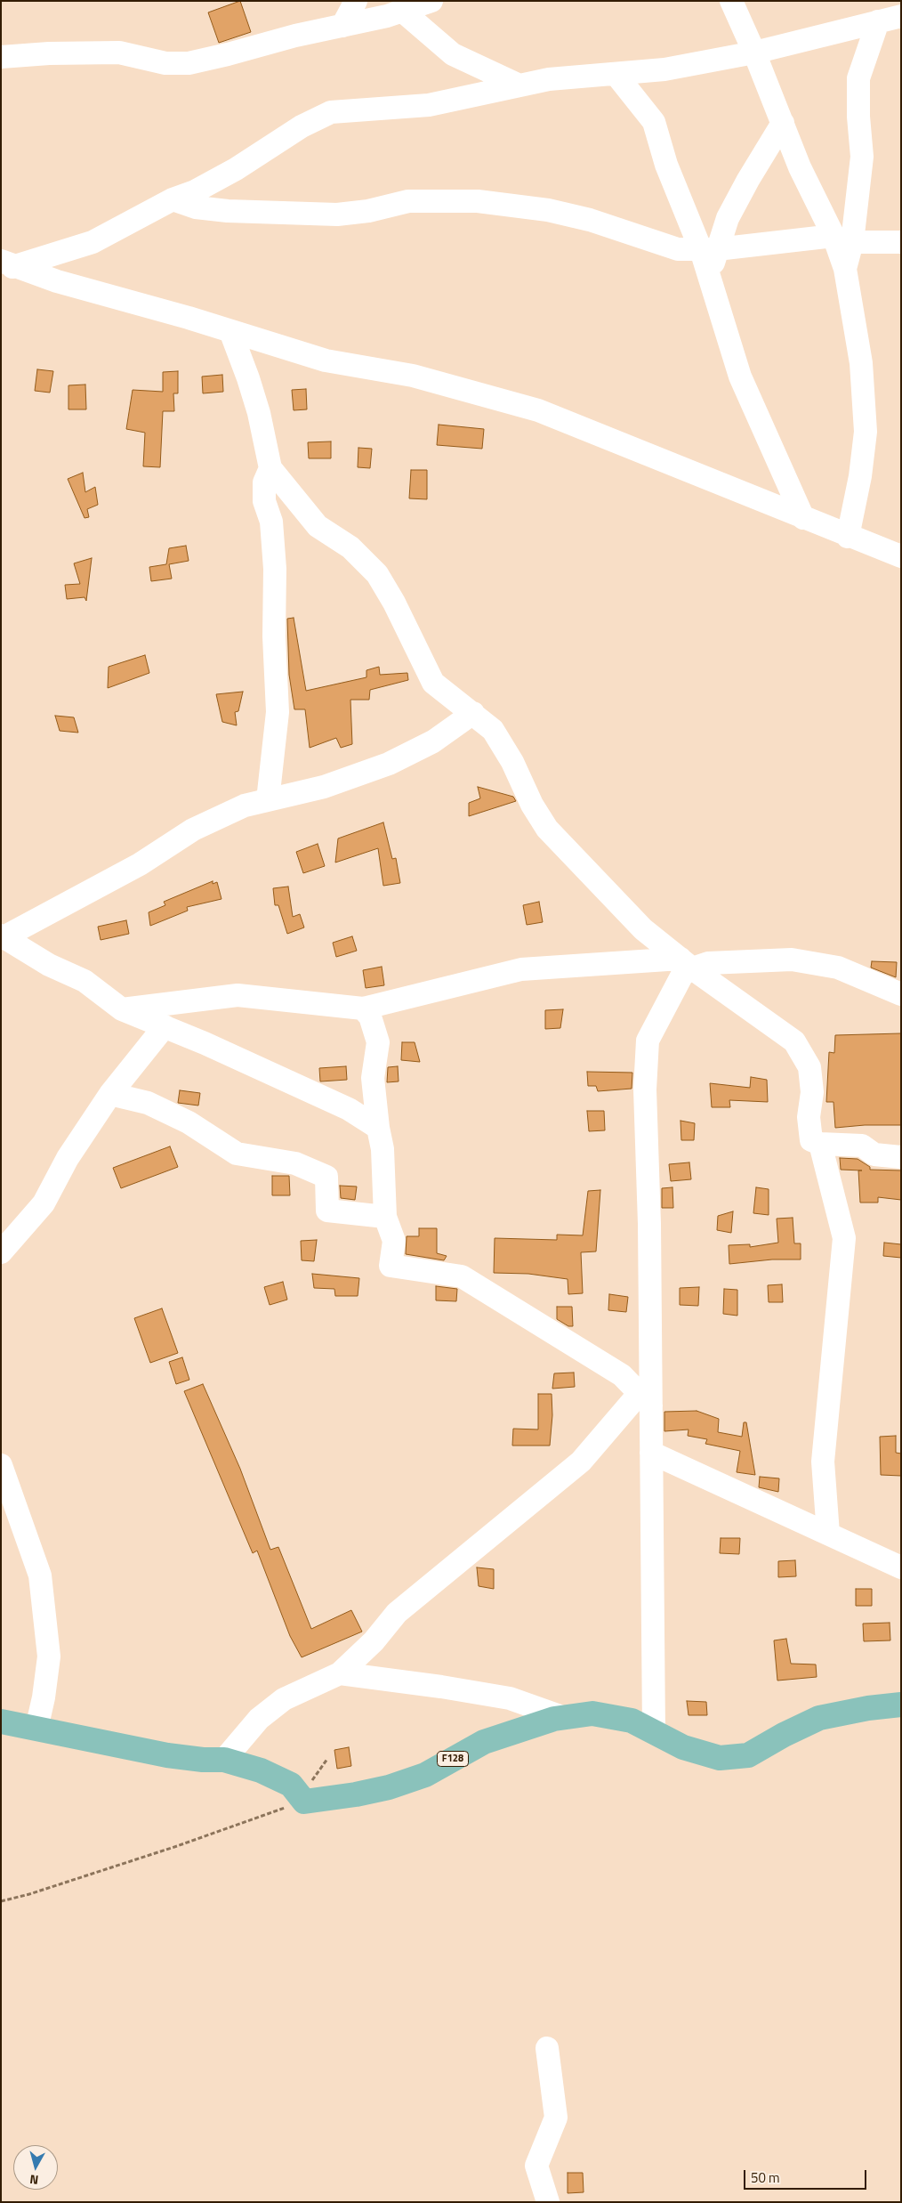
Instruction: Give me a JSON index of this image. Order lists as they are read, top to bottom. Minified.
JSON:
{"streets":{"main road":["F128"]},"scale_bar":"50 m","north":"bottom"}
